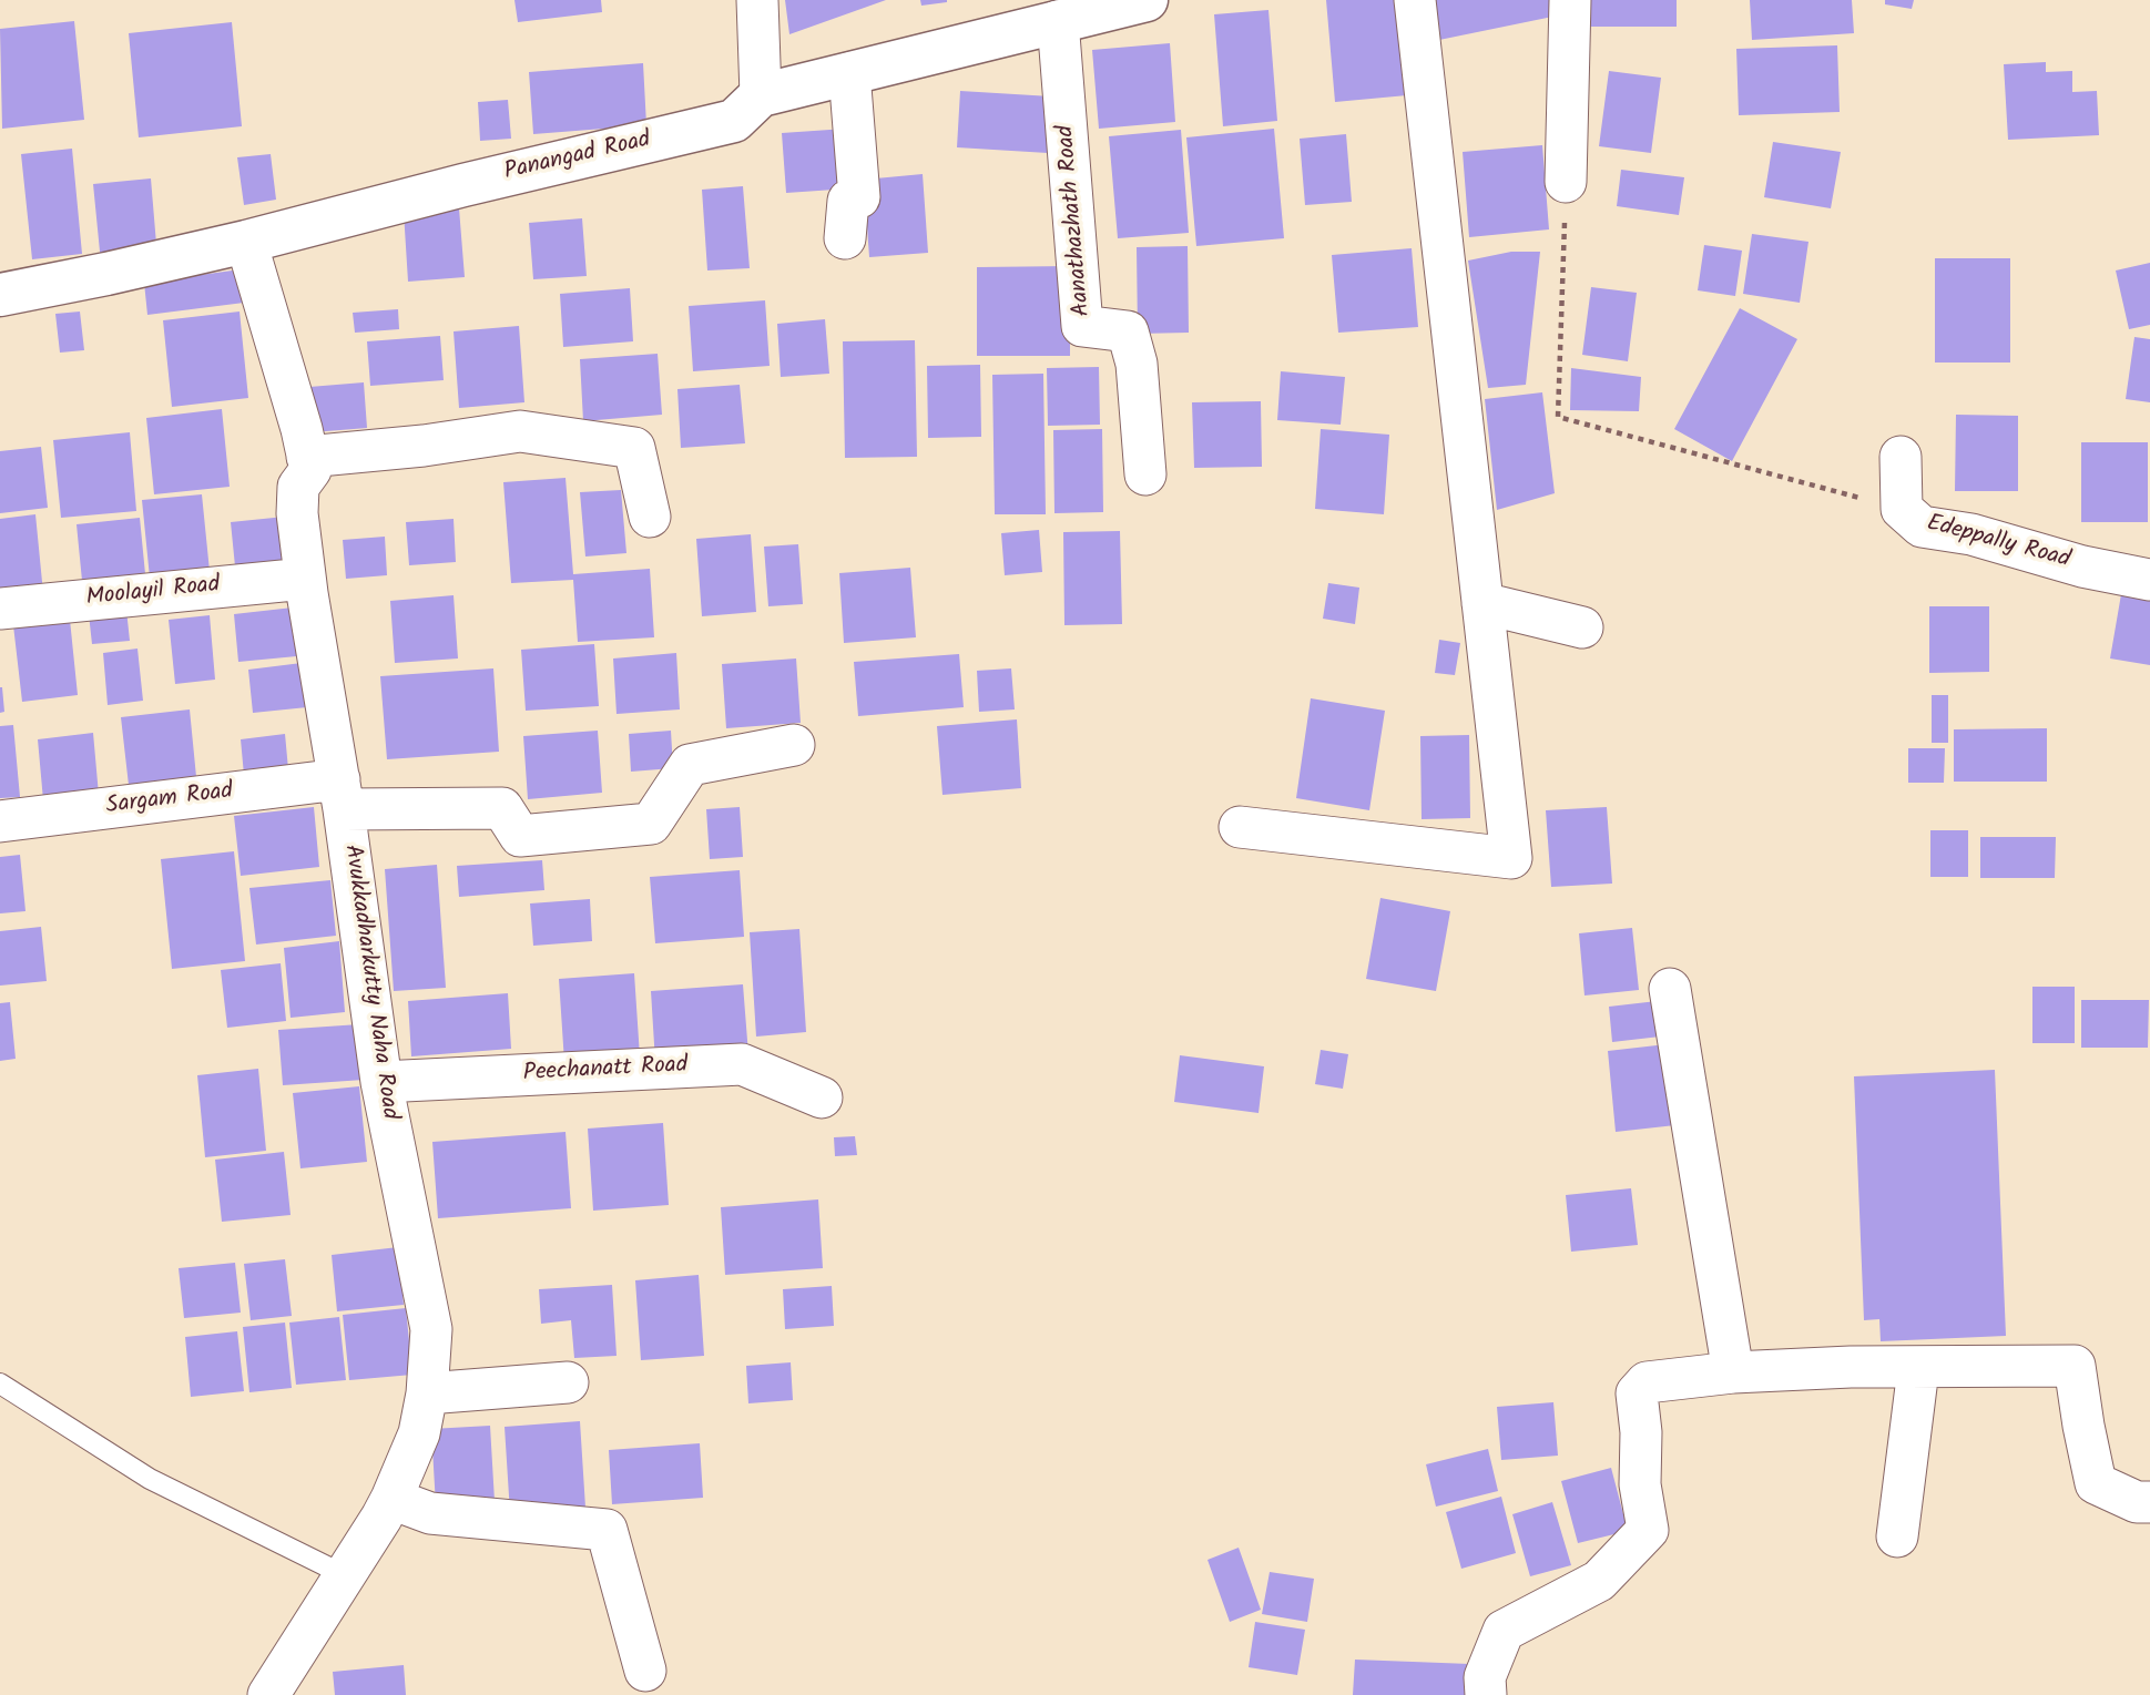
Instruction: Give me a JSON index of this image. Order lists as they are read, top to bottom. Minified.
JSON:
{"streets":{"main road":["Panangad Road"],"street":["Aanathazhath Road","Edeppally Road","Moolayil Road","Sargam Road","Avukkadharkutty Naha Road","Peechanatt Road"]},"crossings":[["Panangad Road","Aanathazhath Road"],["Panangad Road","Avukkadharkutty Naha Road"],["Moolayil Road","Avukkadharkutty Naha Road"],["Sargam Road","Avukkadharkutty Naha Road"],["Avukkadharkutty Naha Road","Peechanatt Road"]]}
